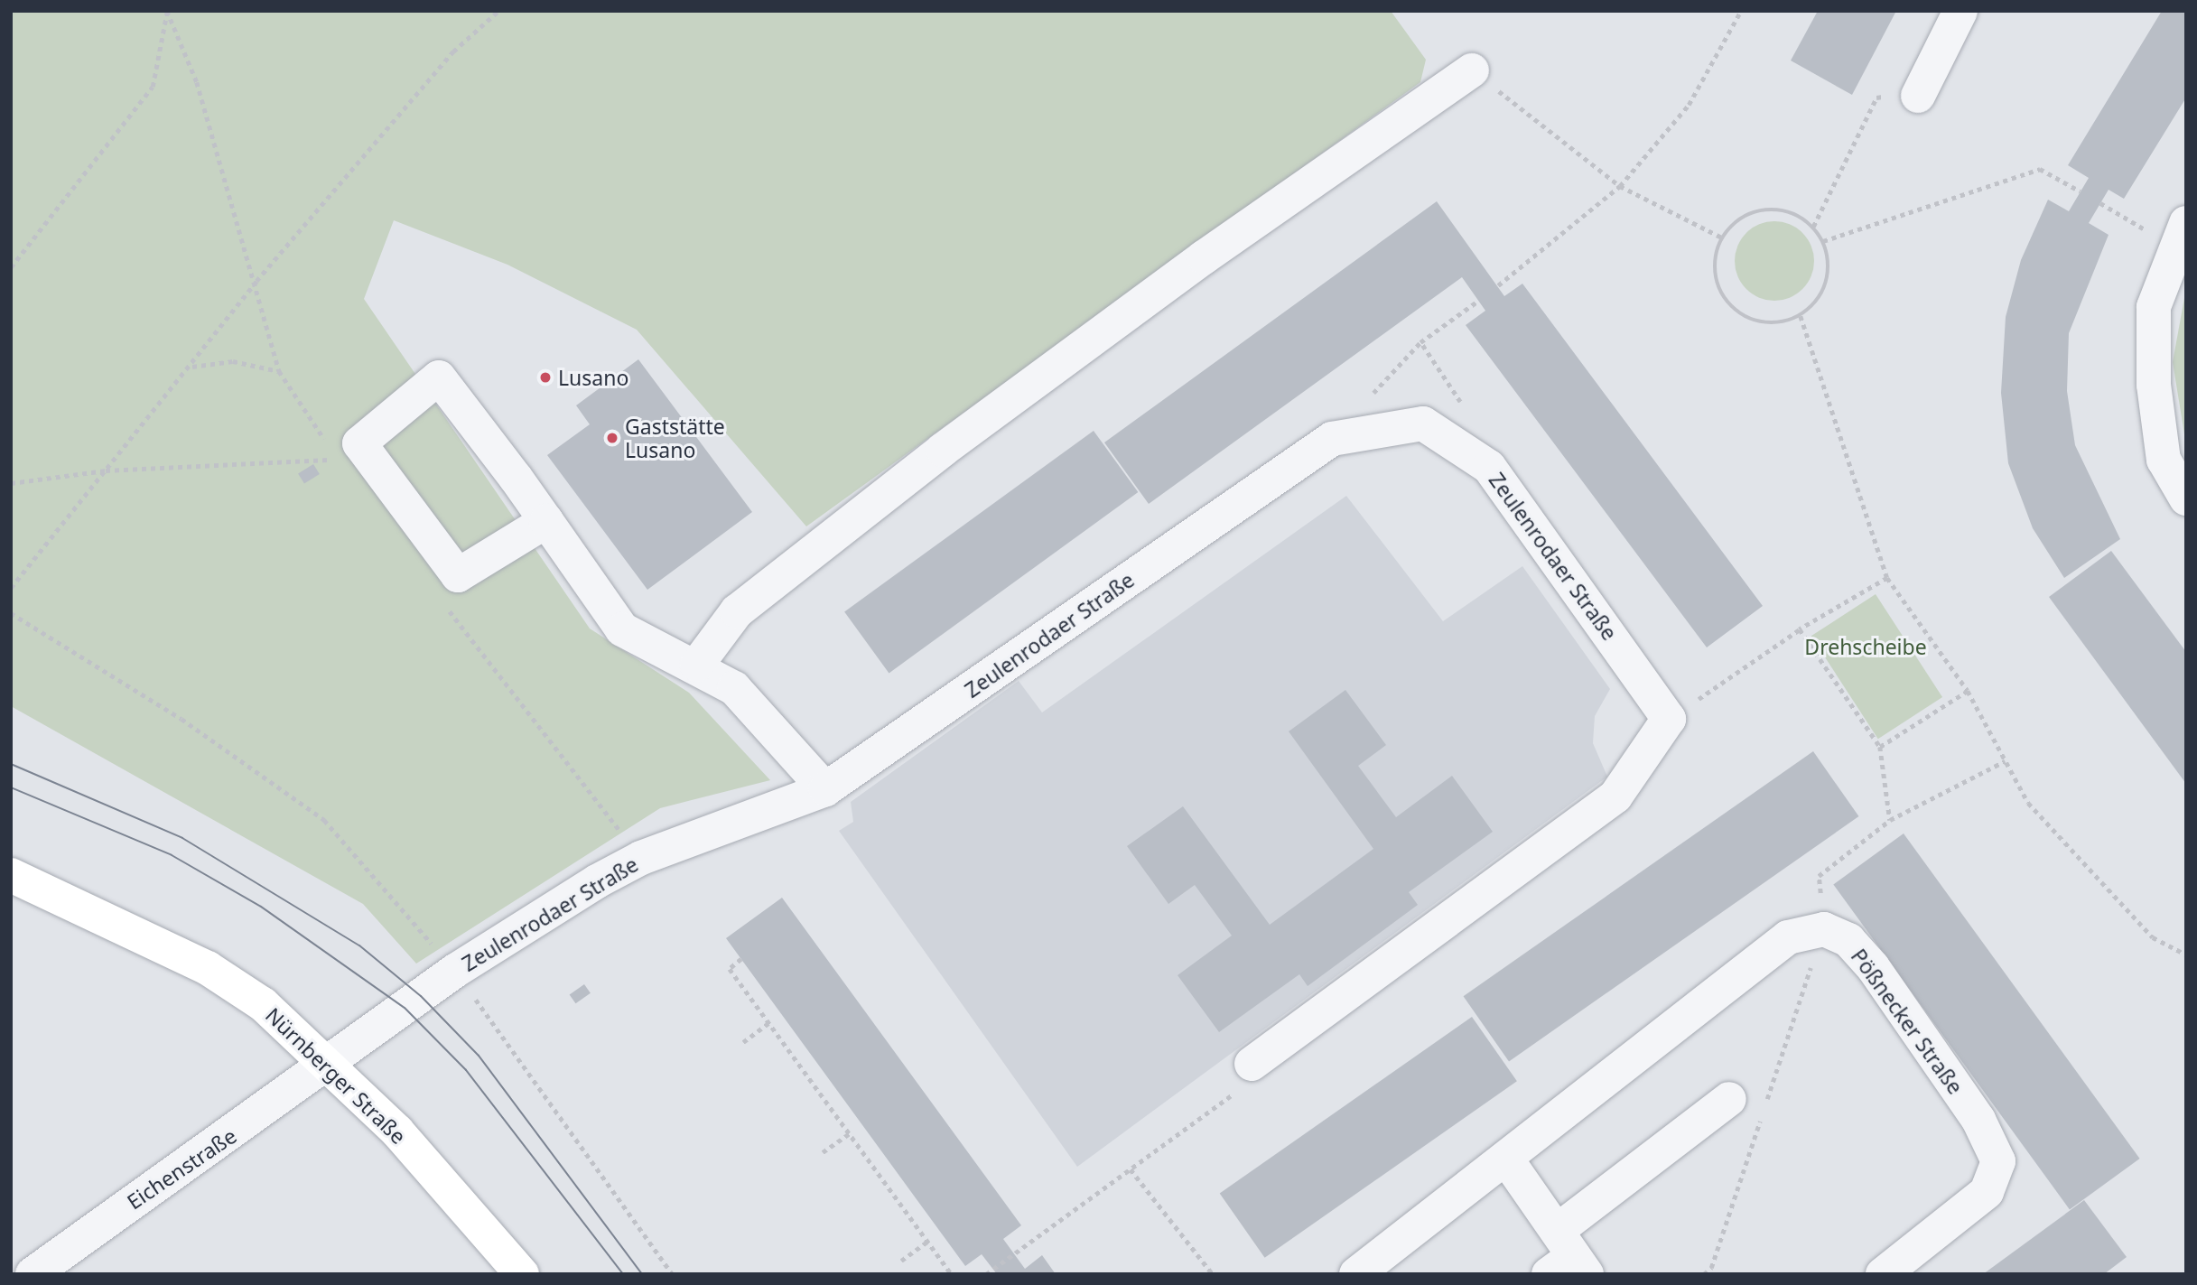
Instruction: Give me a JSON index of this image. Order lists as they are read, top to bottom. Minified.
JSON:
{"streets":{"main road":["Nürnberger Straße"],"street":["Zeulenrodaer Straße","Pößnecker Straße","Eichenstraße"]},"crossings":[["Zeulenrodaer Straße","Nürnberger Straße"],["Zeulenrodaer Straße","Eichenstraße"],["Nürnberger Straße","Eichenstraße"]],"parks":["Drehscheibe"],"places":["Lusano","Gaststätte Lusano"]}
